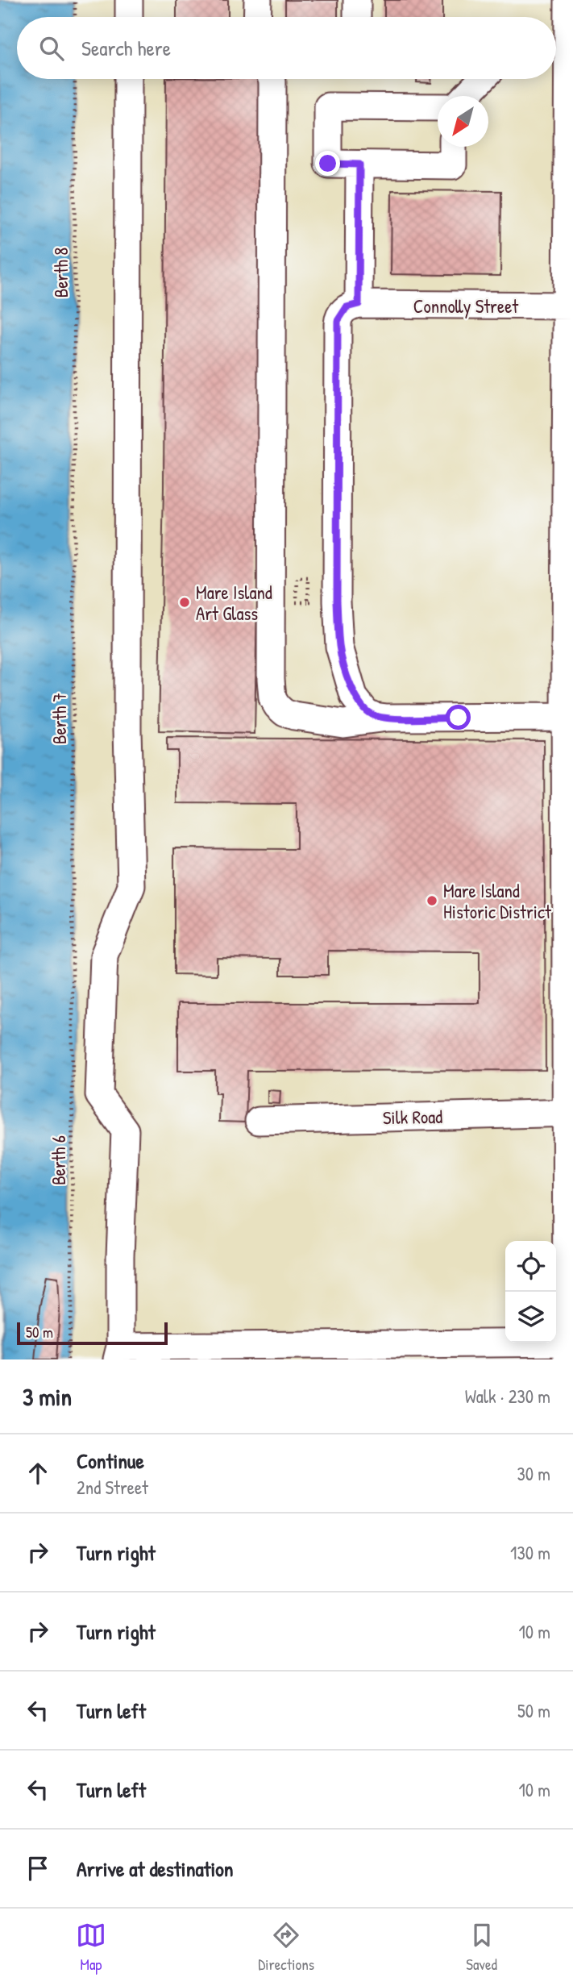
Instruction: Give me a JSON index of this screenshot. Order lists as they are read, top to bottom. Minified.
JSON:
{"streets":{"street":["Connolly Street","Silk Road"],"path":["Berth 8","Berth 7","Berth 6"]},"crossings":[["Berth 8","Berth 7"],["Berth 7","Berth 6"]],"places":["Mare Island Art Glass","Mare Island Historic District"],"scale_bar":"50 m","north":"bottom left","page":{"search":"Search here","scale":"50 m","heading":["3 min","Walk · 230 m"],"list":[["Continue","2nd Street","30 m"],["Turn right","130 m"],["Turn right","10 m"],["Turn left","50 m"],["Turn left","10 m"],"Arrive at destination"],"nav":["Map","Directions","Saved"]}}
